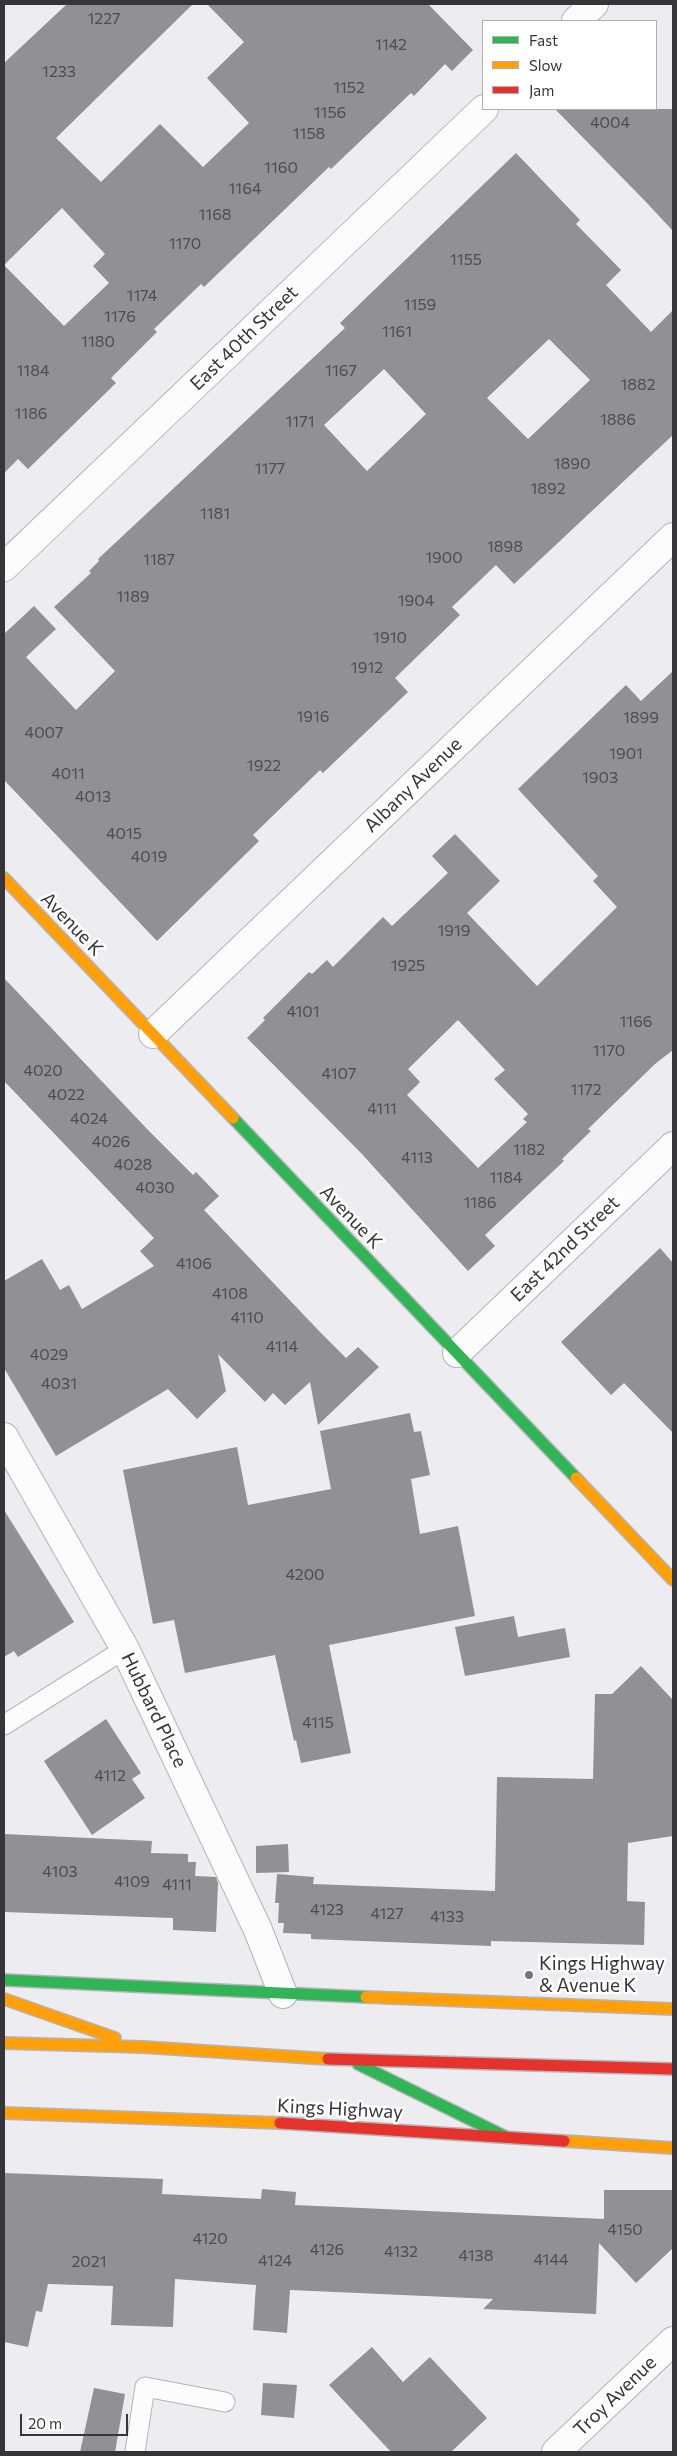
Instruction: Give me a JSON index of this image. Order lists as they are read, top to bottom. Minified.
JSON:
{"streets":{"street":["East 40th Street","Albany Avenue","Avenue K","East 42nd Street","Hubbard Place","Kings Highway","Troy Avenue"]},"crossings":[["Albany Avenue","Avenue K"],["Avenue K","East 42nd Street"]],"places":["Kings Highway & Avenue K"],"house_numbers":["1227","1142","1233","1152","1156","4004","1158","1160","1164","1168","1170","1155","1174","1159","1176","1161","1180","1184","1167","1882","1186","1886","1171","1890","1177","1892","1181","1898","1900","1187","1189","1904","1910","1912","1916","1899","4007","1901","1922","4011","1903","4013","4015","4019","1919","1925","4101","1166","1170","4020","4107","1172","4022","4111","4024","4026","1182","4113","4028","1184","4030","1186","4106","4108","4110","4114","4029","4031","4200","4115","4112","4103","4109","4111","4123","4127","4133","4150","4120","4126","4132","4138","4144","4124","2021"],"legend":["Fast","Slow","Jam"],"scale_bar":"20 m"}
